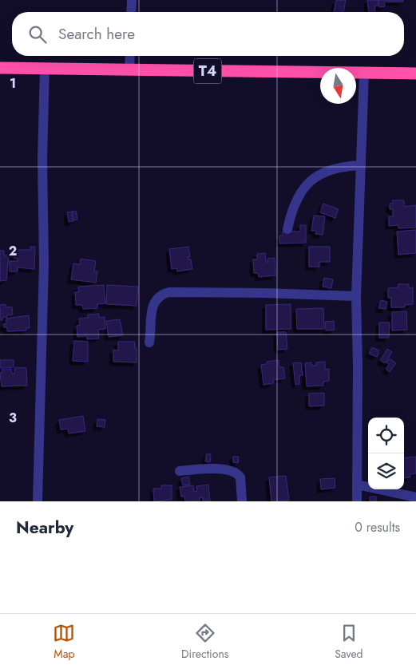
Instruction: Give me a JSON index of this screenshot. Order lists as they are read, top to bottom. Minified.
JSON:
{"streets":{"highway":["T4"]},"north":"bottom","page":{"search":"Search here","heading":["Nearby","0 results"],"nav":["Map","Directions","Saved"]},"grid":{"rows":["1","2","3"]}}
